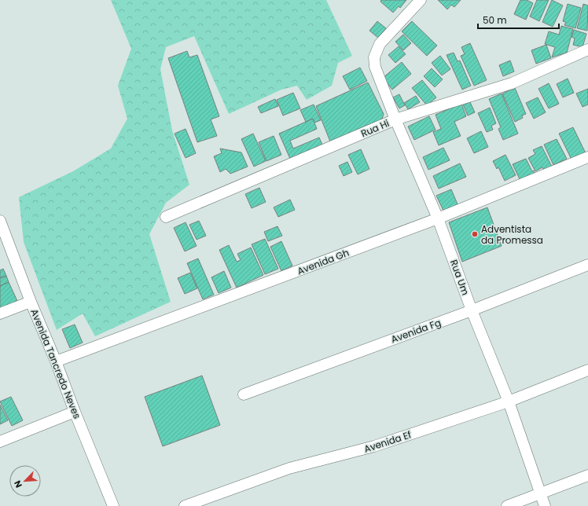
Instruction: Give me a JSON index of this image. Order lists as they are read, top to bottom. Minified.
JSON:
{"streets":{"street":["Rua Hi","Avenida Gh","Rua Um","Avenida Fg","Avenida Tancredo Neves","Avenida Ef"]},"crossings":[["Rua Hi","Rua Um"],["Avenida Gh","Rua Um"],["Avenida Gh","Avenida Tancredo Neves"],["Rua Um","Avenida Fg"],["Rua Um","Avenida Ef"]],"places":["Adventista da Promessa"],"scale_bar":"50 m","north":"bottom left"}
